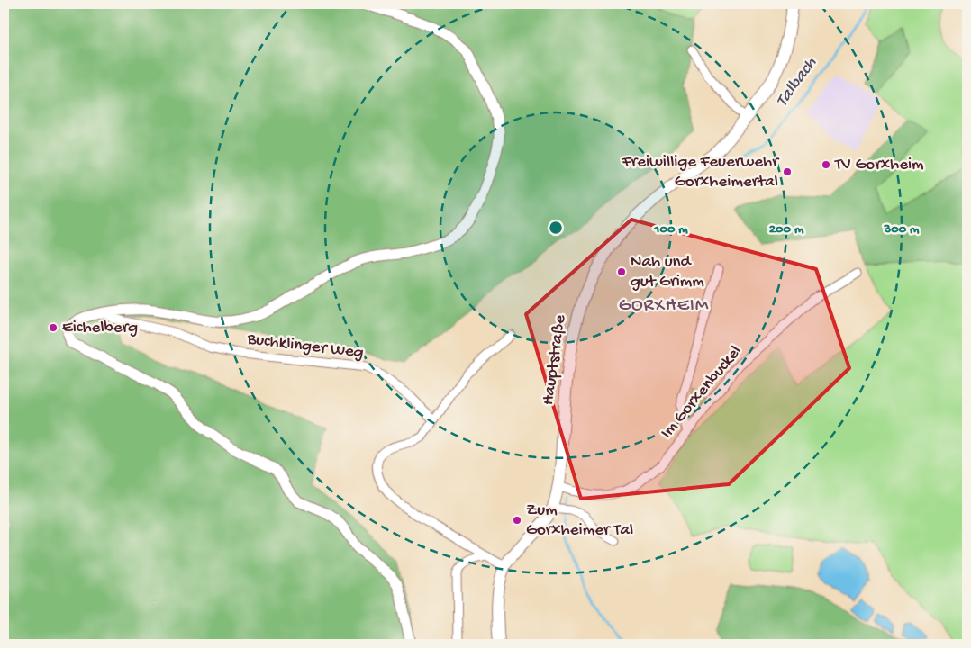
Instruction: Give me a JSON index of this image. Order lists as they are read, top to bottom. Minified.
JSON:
{"streets":{"main road":["Hauptstraße"],"street":["Buchklinger Weg","Im Gorxenbuckel"]},"crossings":[["Hauptstraße","Im Gorxenbuckel"]],"districts":["GORXHEIM"],"water":["Talbach"],"places":["TV Gorxheim","Freiwillige Feuerwehr Gorxheimertal","Nah und gut Grimm","Eichelberg","Zum Gorxheimer Tal"],"rings":["100 m","200 m","300 m"]}
